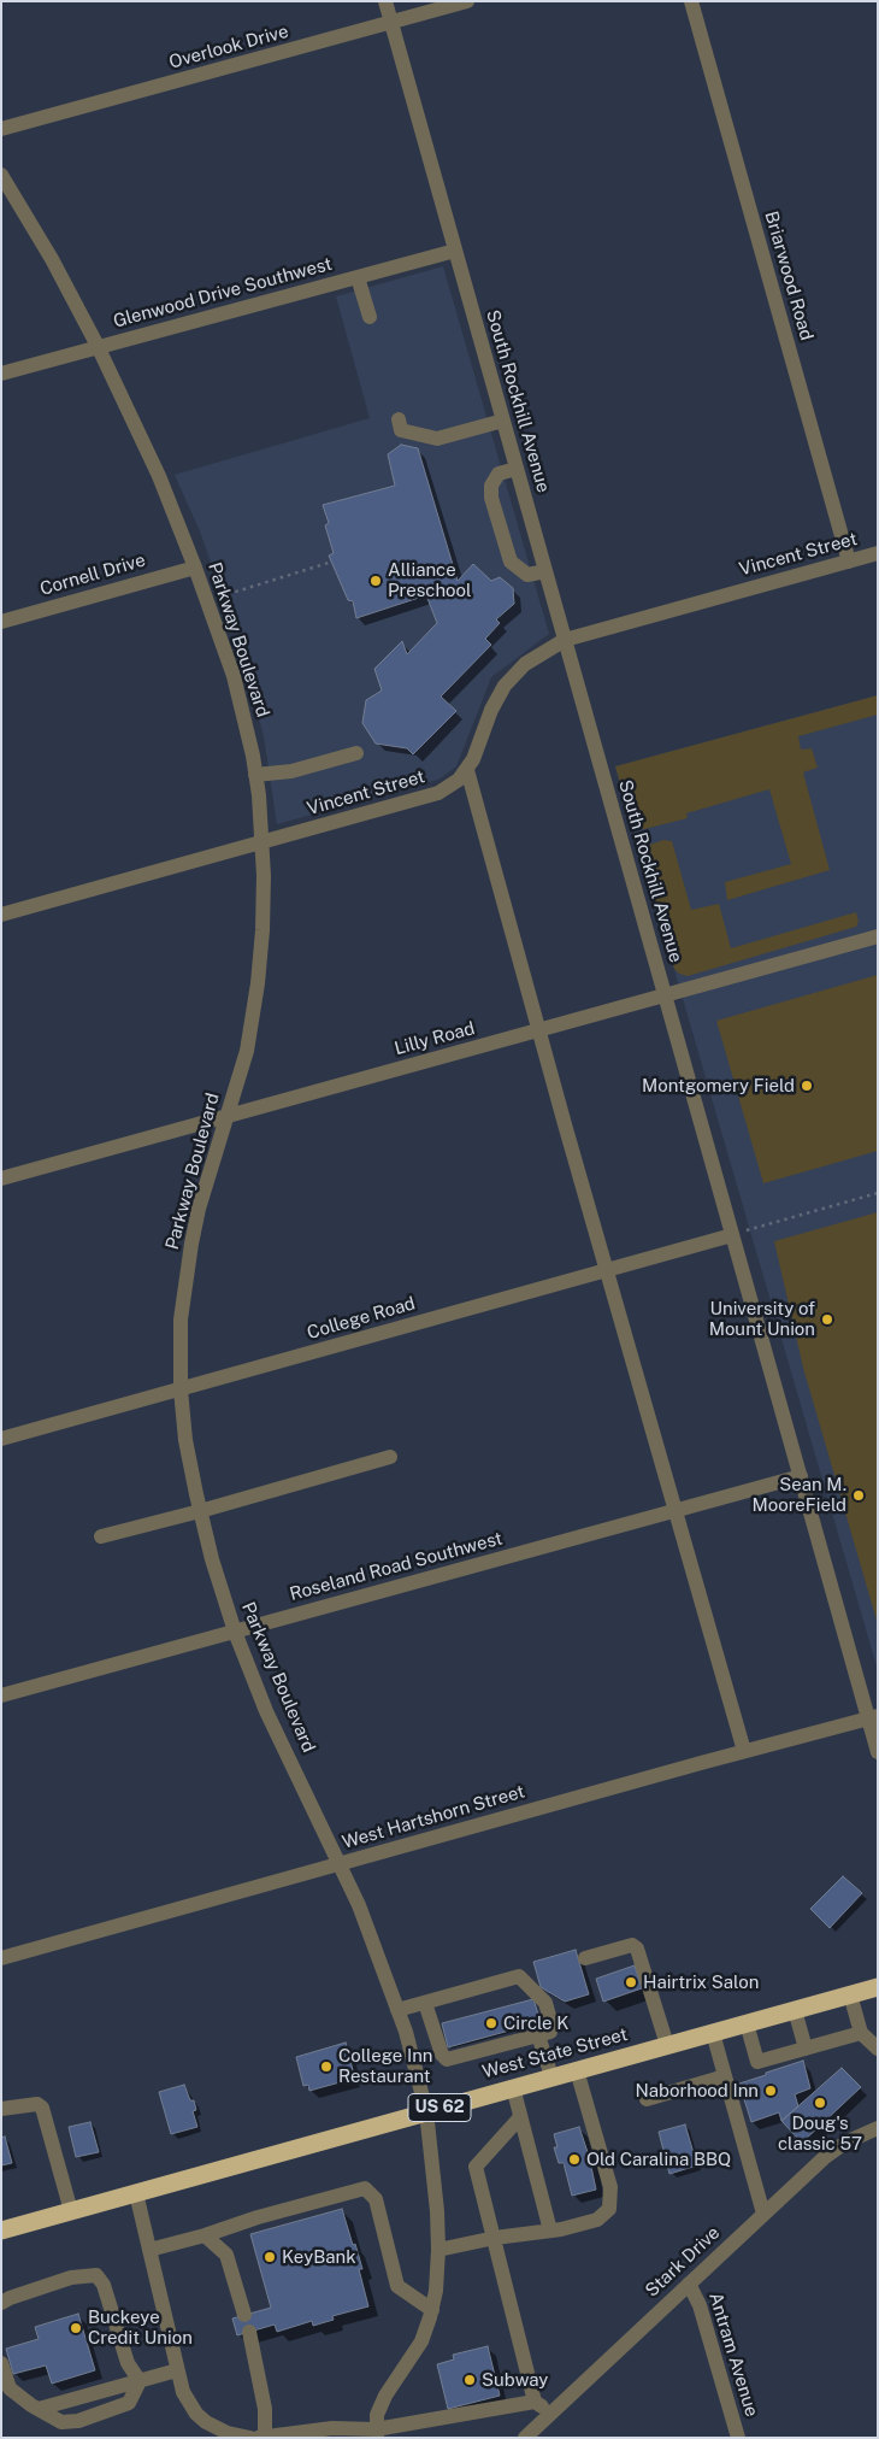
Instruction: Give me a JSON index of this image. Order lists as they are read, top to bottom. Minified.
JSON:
{"streets":{"highway":["West State Street","US 62"],"street":["Overlook Drive","Briarwood Road","Glenwood Drive Southwest","South Rockhill Avenue","Vincent Street","Cornell Drive","Parkway Boulevard","Lilly Road","College Road","Roseland Road Southwest","West Hartshorn Street","Stark Drive","Antram Avenue"]},"crossings":[["Overlook Drive","South Rockhill Avenue"],["Briarwood Road","Vincent Street"],["Glenwood Drive Southwest","South Rockhill Avenue"],["Glenwood Drive Southwest","Parkway Boulevard"],["South Rockhill Avenue","Vincent Street"],["South Rockhill Avenue","Lilly Road"],["South Rockhill Avenue","College Road"],["South Rockhill Avenue","Roseland Road Southwest"],["South Rockhill Avenue","West Hartshorn Street"],["Vincent Street","Parkway Boulevard"],["Cornell Drive","Parkway Boulevard"],["Parkway Boulevard","Lilly Road"],["Parkway Boulevard","College Road"],["Parkway Boulevard","Roseland Road Southwest"],["Parkway Boulevard","West Hartshorn Street"],["Parkway Boulevard","West State Street"],["Stark Drive","Antram Avenue"]],"places":["Alliance Preschool","Montgomery Field","University of Mount Union","Sean M. MooreField","Hairtrix Salon","Circle K","College Inn Restaurant","Naborhood Inn","Doug's classic 57","Old Caralina BBQ","KeyBank","Buckeye Credit Union","Subway"]}
